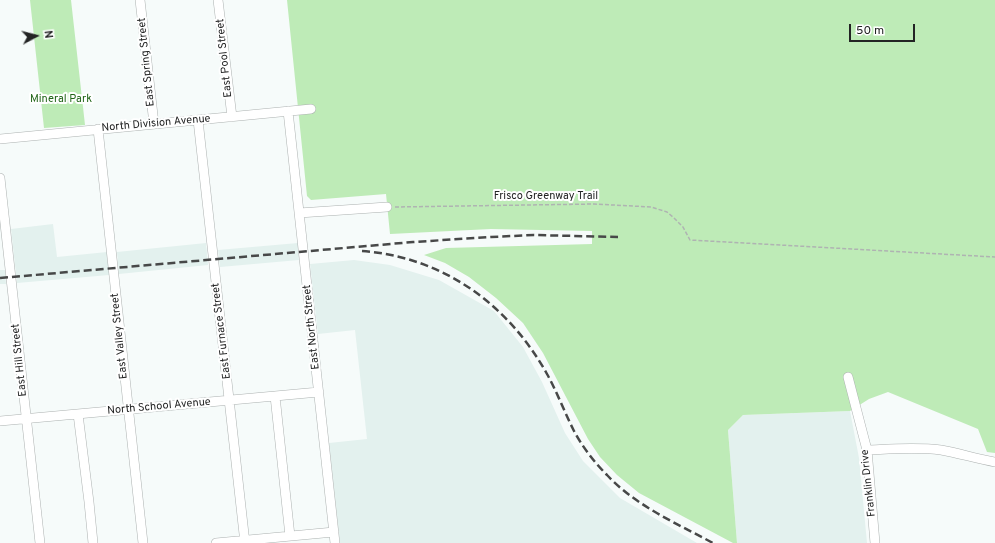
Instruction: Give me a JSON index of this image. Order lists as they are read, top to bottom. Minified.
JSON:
{"streets":{"street":["East Pool Street","East Spring Street","North Division Avenue","East North Street","East Furnace Street","East Valley Street","East Hill Street","North School Avenue","Franklin Drive"],"path":["Frisco Greenway Trail"]},"crossings":[["East Pool Street","North Division Avenue"],["East Spring Street","North Division Avenue"],["North Division Avenue","East North Street"],["North Division Avenue","East Furnace Street"],["North Division Avenue","East Valley Street"],["East North Street","North School Avenue"],["East Furnace Street","North School Avenue"],["East Valley Street","North School Avenue"],["East Hill Street","North School Avenue"]],"parks":["Mineral Park"],"scale_bar":"50 m","north":"right"}
